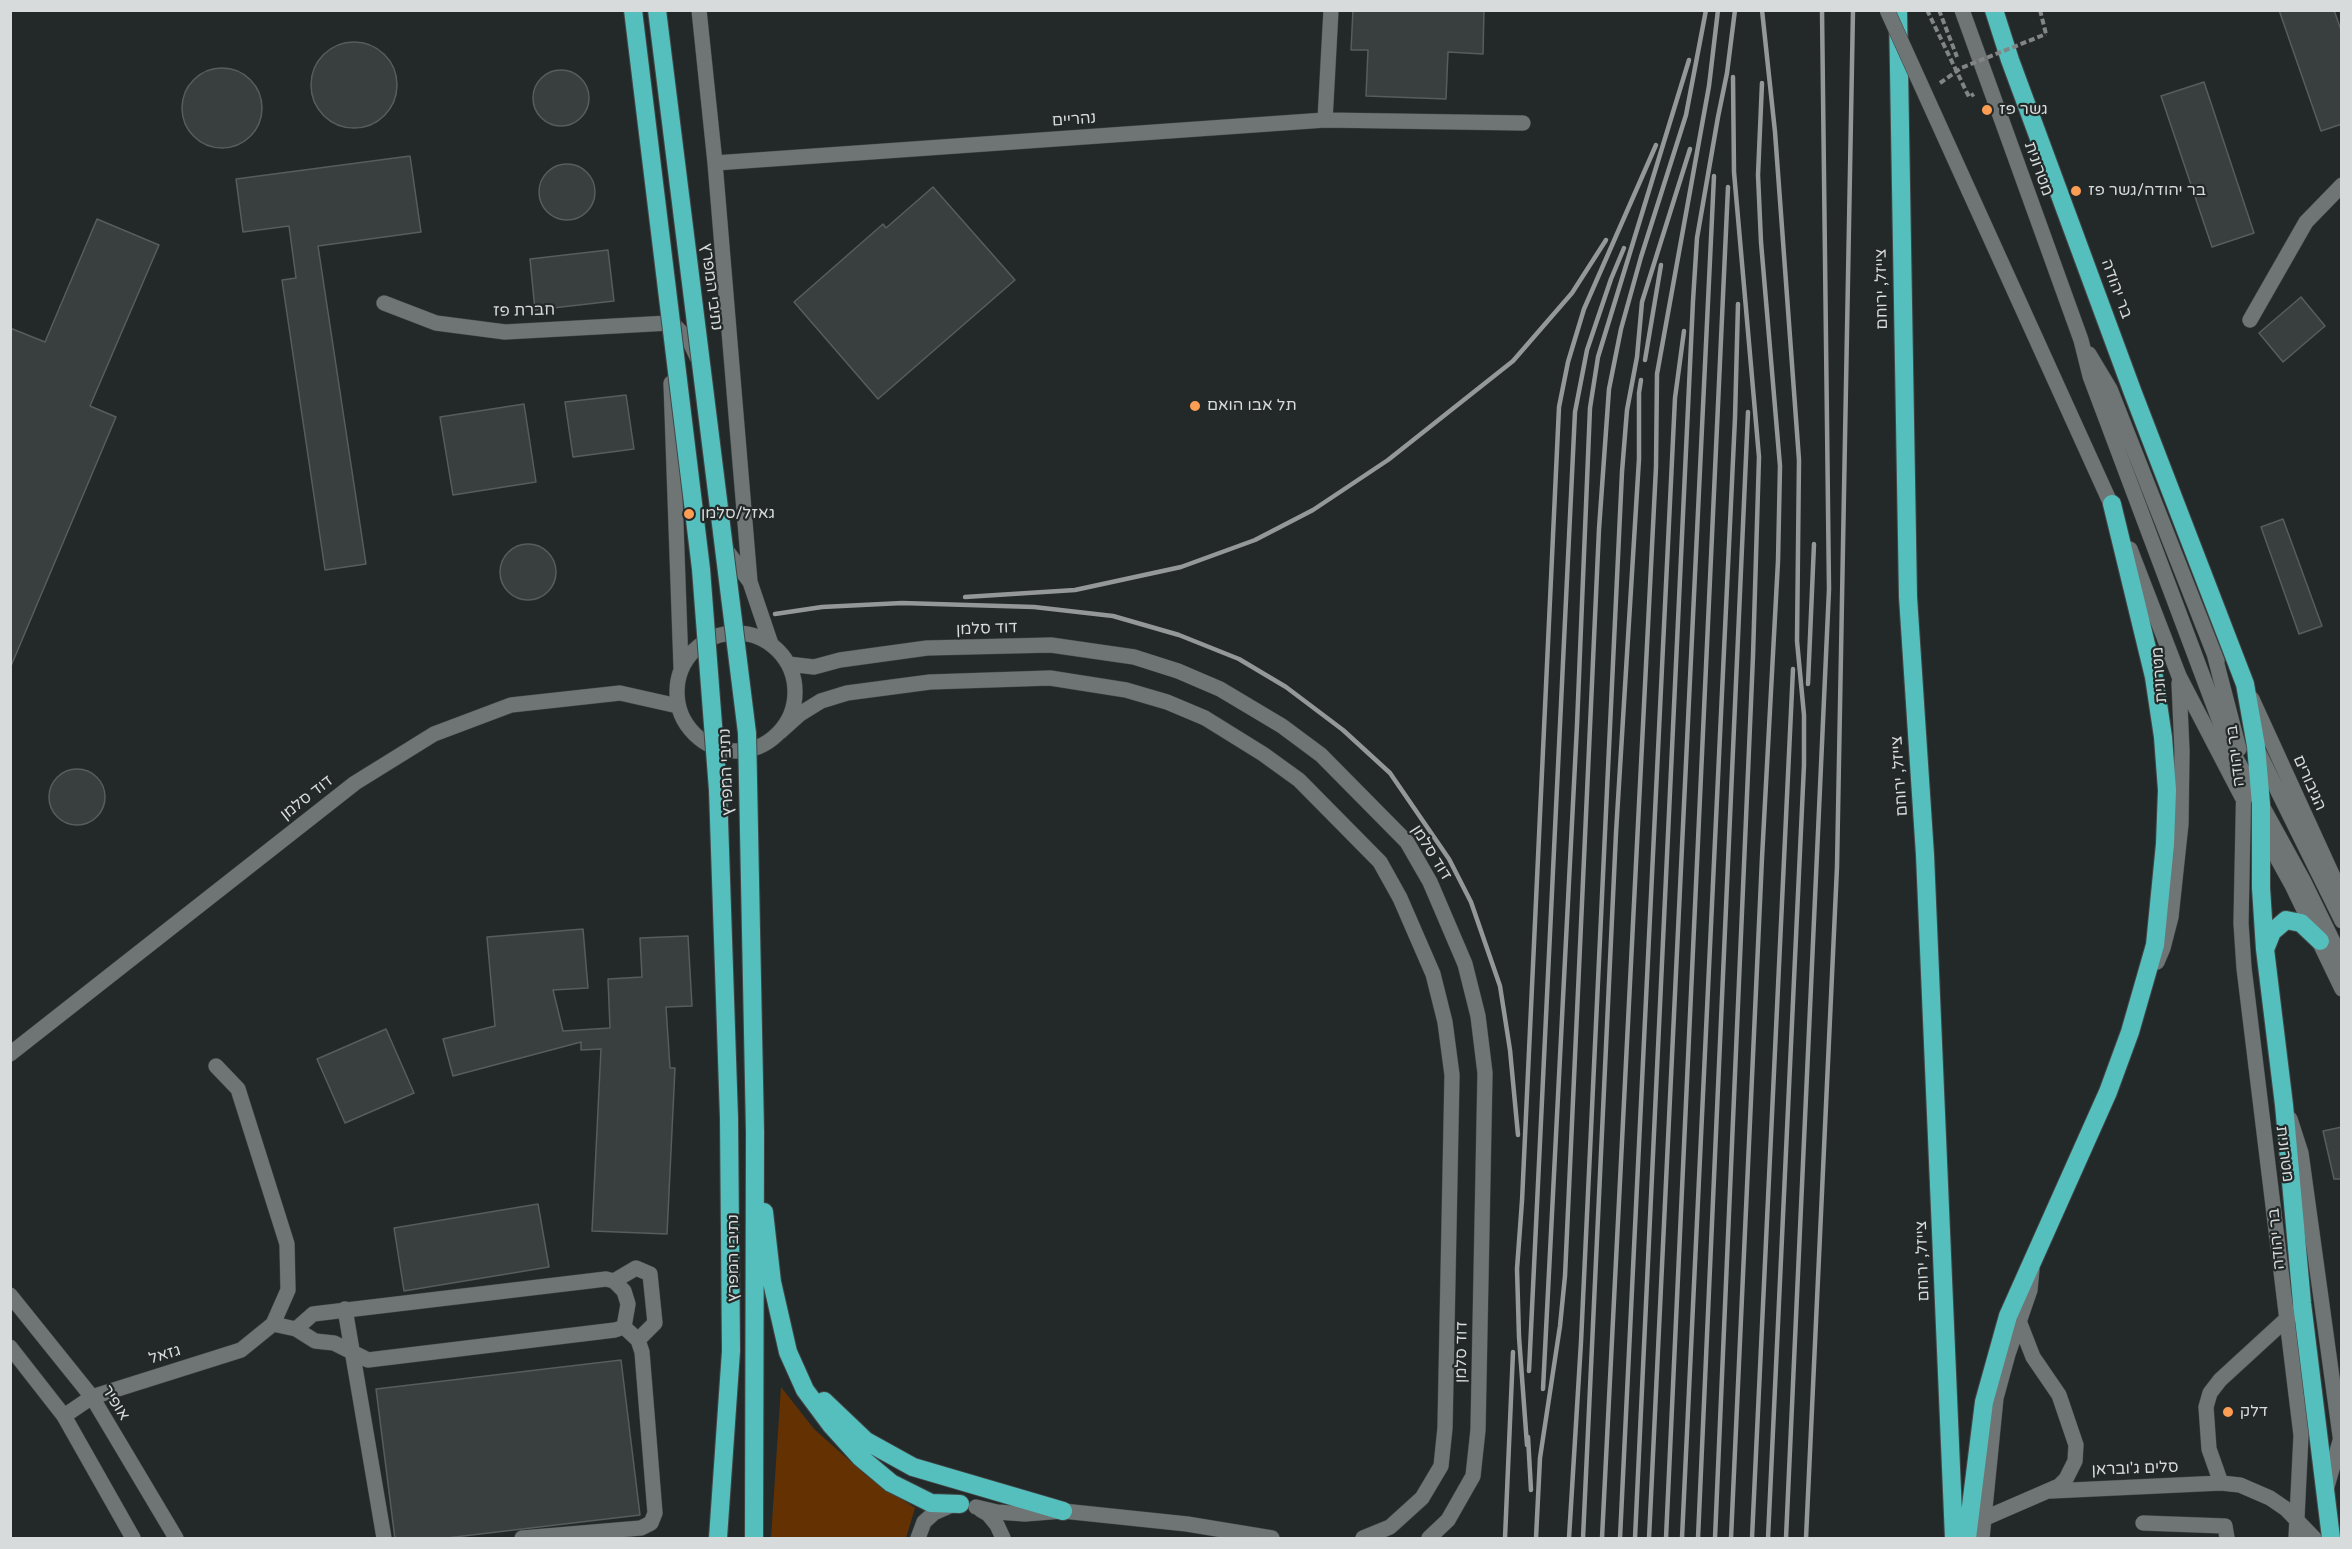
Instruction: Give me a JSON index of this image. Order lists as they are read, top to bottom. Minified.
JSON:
{"streets":{"highway":["נתיבי המפרץ","צייזל, ירוחם","בר יהודה"],"street":["נהריים","מטרונית","חברת פז","דוד סלמן","הגיבורים","גזאל","אופיר","סלים ג'ובראן"]},"crossings":[["מטרונית","בר יהודה"],["מטרונית","סלים ג'ובראן"],["בר יהודה","הגיבורים"],["גזאל","אופיר"]],"places":["גשר פז","בר יהודה/גשר פז","תל אבו הואם","גאזל/סלמן","דלק"]}
